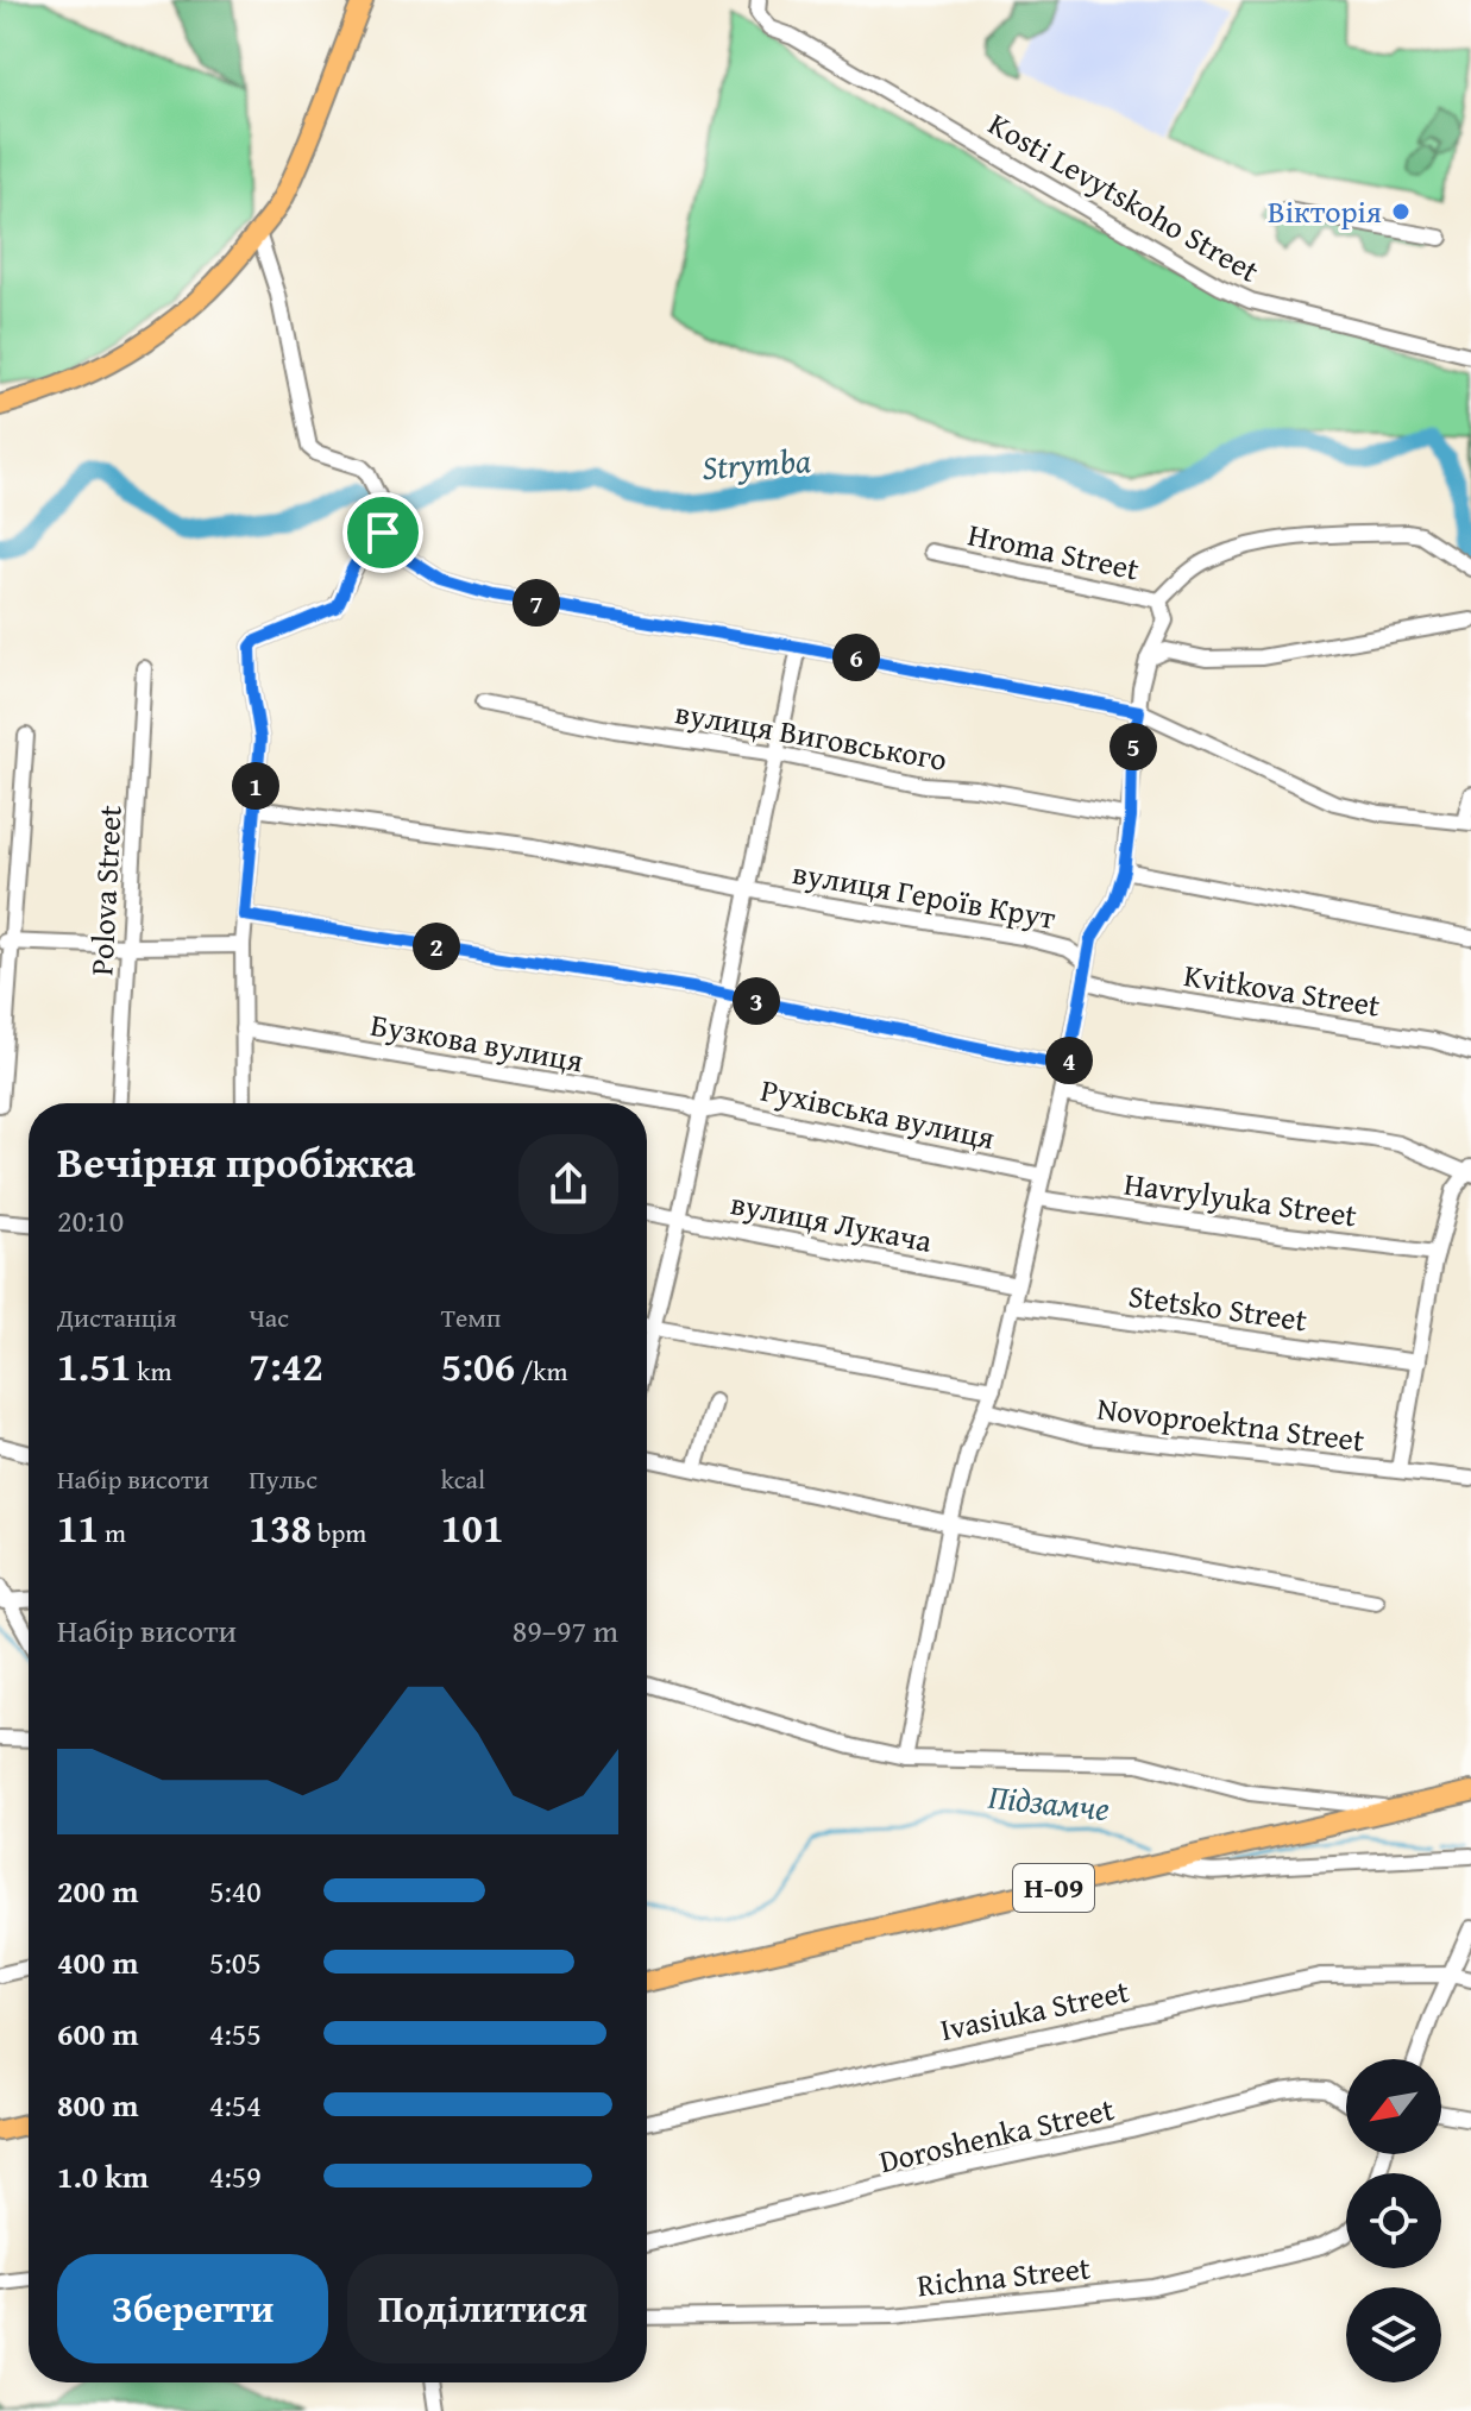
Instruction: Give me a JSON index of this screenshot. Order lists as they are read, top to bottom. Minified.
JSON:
{"streets":{"main road":["Н-09"],"street":["Kosti Levytskoho Street","Hroma Street","вулиця Виговського","Polova Street","вулиця Героїв Крут","Kvitkova Street","Бузкова вулиця","Рухівська вулиця","Havrylyuka Street","вулиця Лукача","Stetsko Street","Novoproektna Street","Ivasiuka Street","Doroshenka Street","Richna Street"]},"crossings":[["Hroma Street","вулиця Виговського"],["Hroma Street","вулиця Героїв Крут"],["Hroma Street","Kvitkova Street"],["Hroma Street","Рухівська вулиця"],["Hroma Street","Havrylyuka Street"],["Hroma Street","вулиця Лукача"],["Hroma Street","Stetsko Street"],["Hroma Street","Novoproektna Street"],["Бузкова вулиця","Рухівська вулиця"]],"water":["Strymba","Підзамче"],"places":["Вікторія"],"north":"bottom left","page":{"pins":["7","6","5","1","2","3","4"],"heading":["Вечірня пробіжка","20:10"],"stats":[["Дистанція","1.51 km"],["Час","7:42"],["Темп","5:06 /km"],["Набір висоти","11 m"],["Пульс","138 bpm"],["kcal","101"]],"chart":["Набір висоти","89–97 m"],"list":[{"name":"200 m","note":"5:40"},{"name":"400 m","note":"5:05"},{"name":"600 m","note":"4:55"},{"name":"800 m","note":"4:54"},{"name":"1.0 km","note":"4:59"}],"buttons":["Зберегти","Поділитися"]}}
